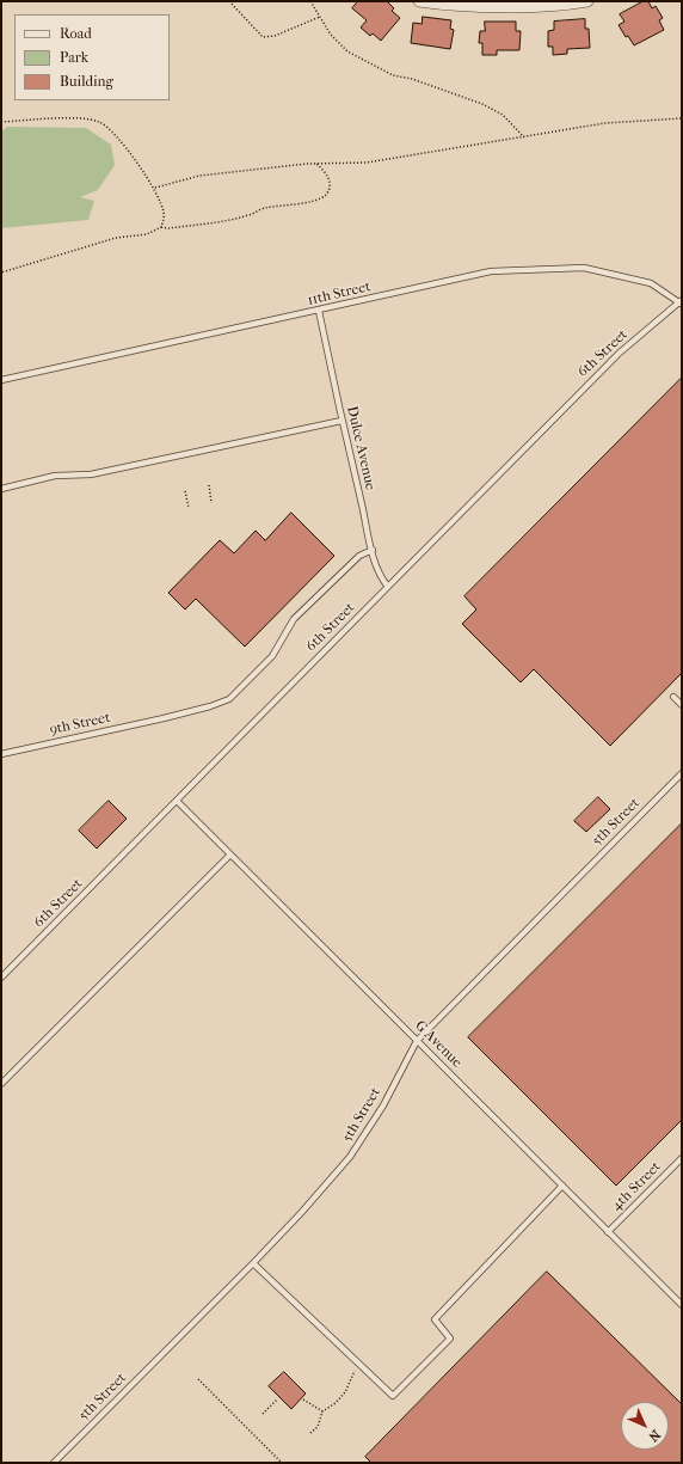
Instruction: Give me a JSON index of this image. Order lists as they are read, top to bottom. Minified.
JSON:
{"streets":{"lane":["11th Street","6th Street","Dulce Avenue","9th Street","5th Street","G Avenue","4th Street"]},"crossings":[["11th Street","6th Street"],["11th Street","Dulce Avenue"],["6th Street","Dulce Avenue"],["6th Street","G Avenue"],["Dulce Avenue","9th Street"],["5th Street","G Avenue"],["G Avenue","4th Street"]],"legend":["Road","Park","Building"],"north":"bottom right"}
